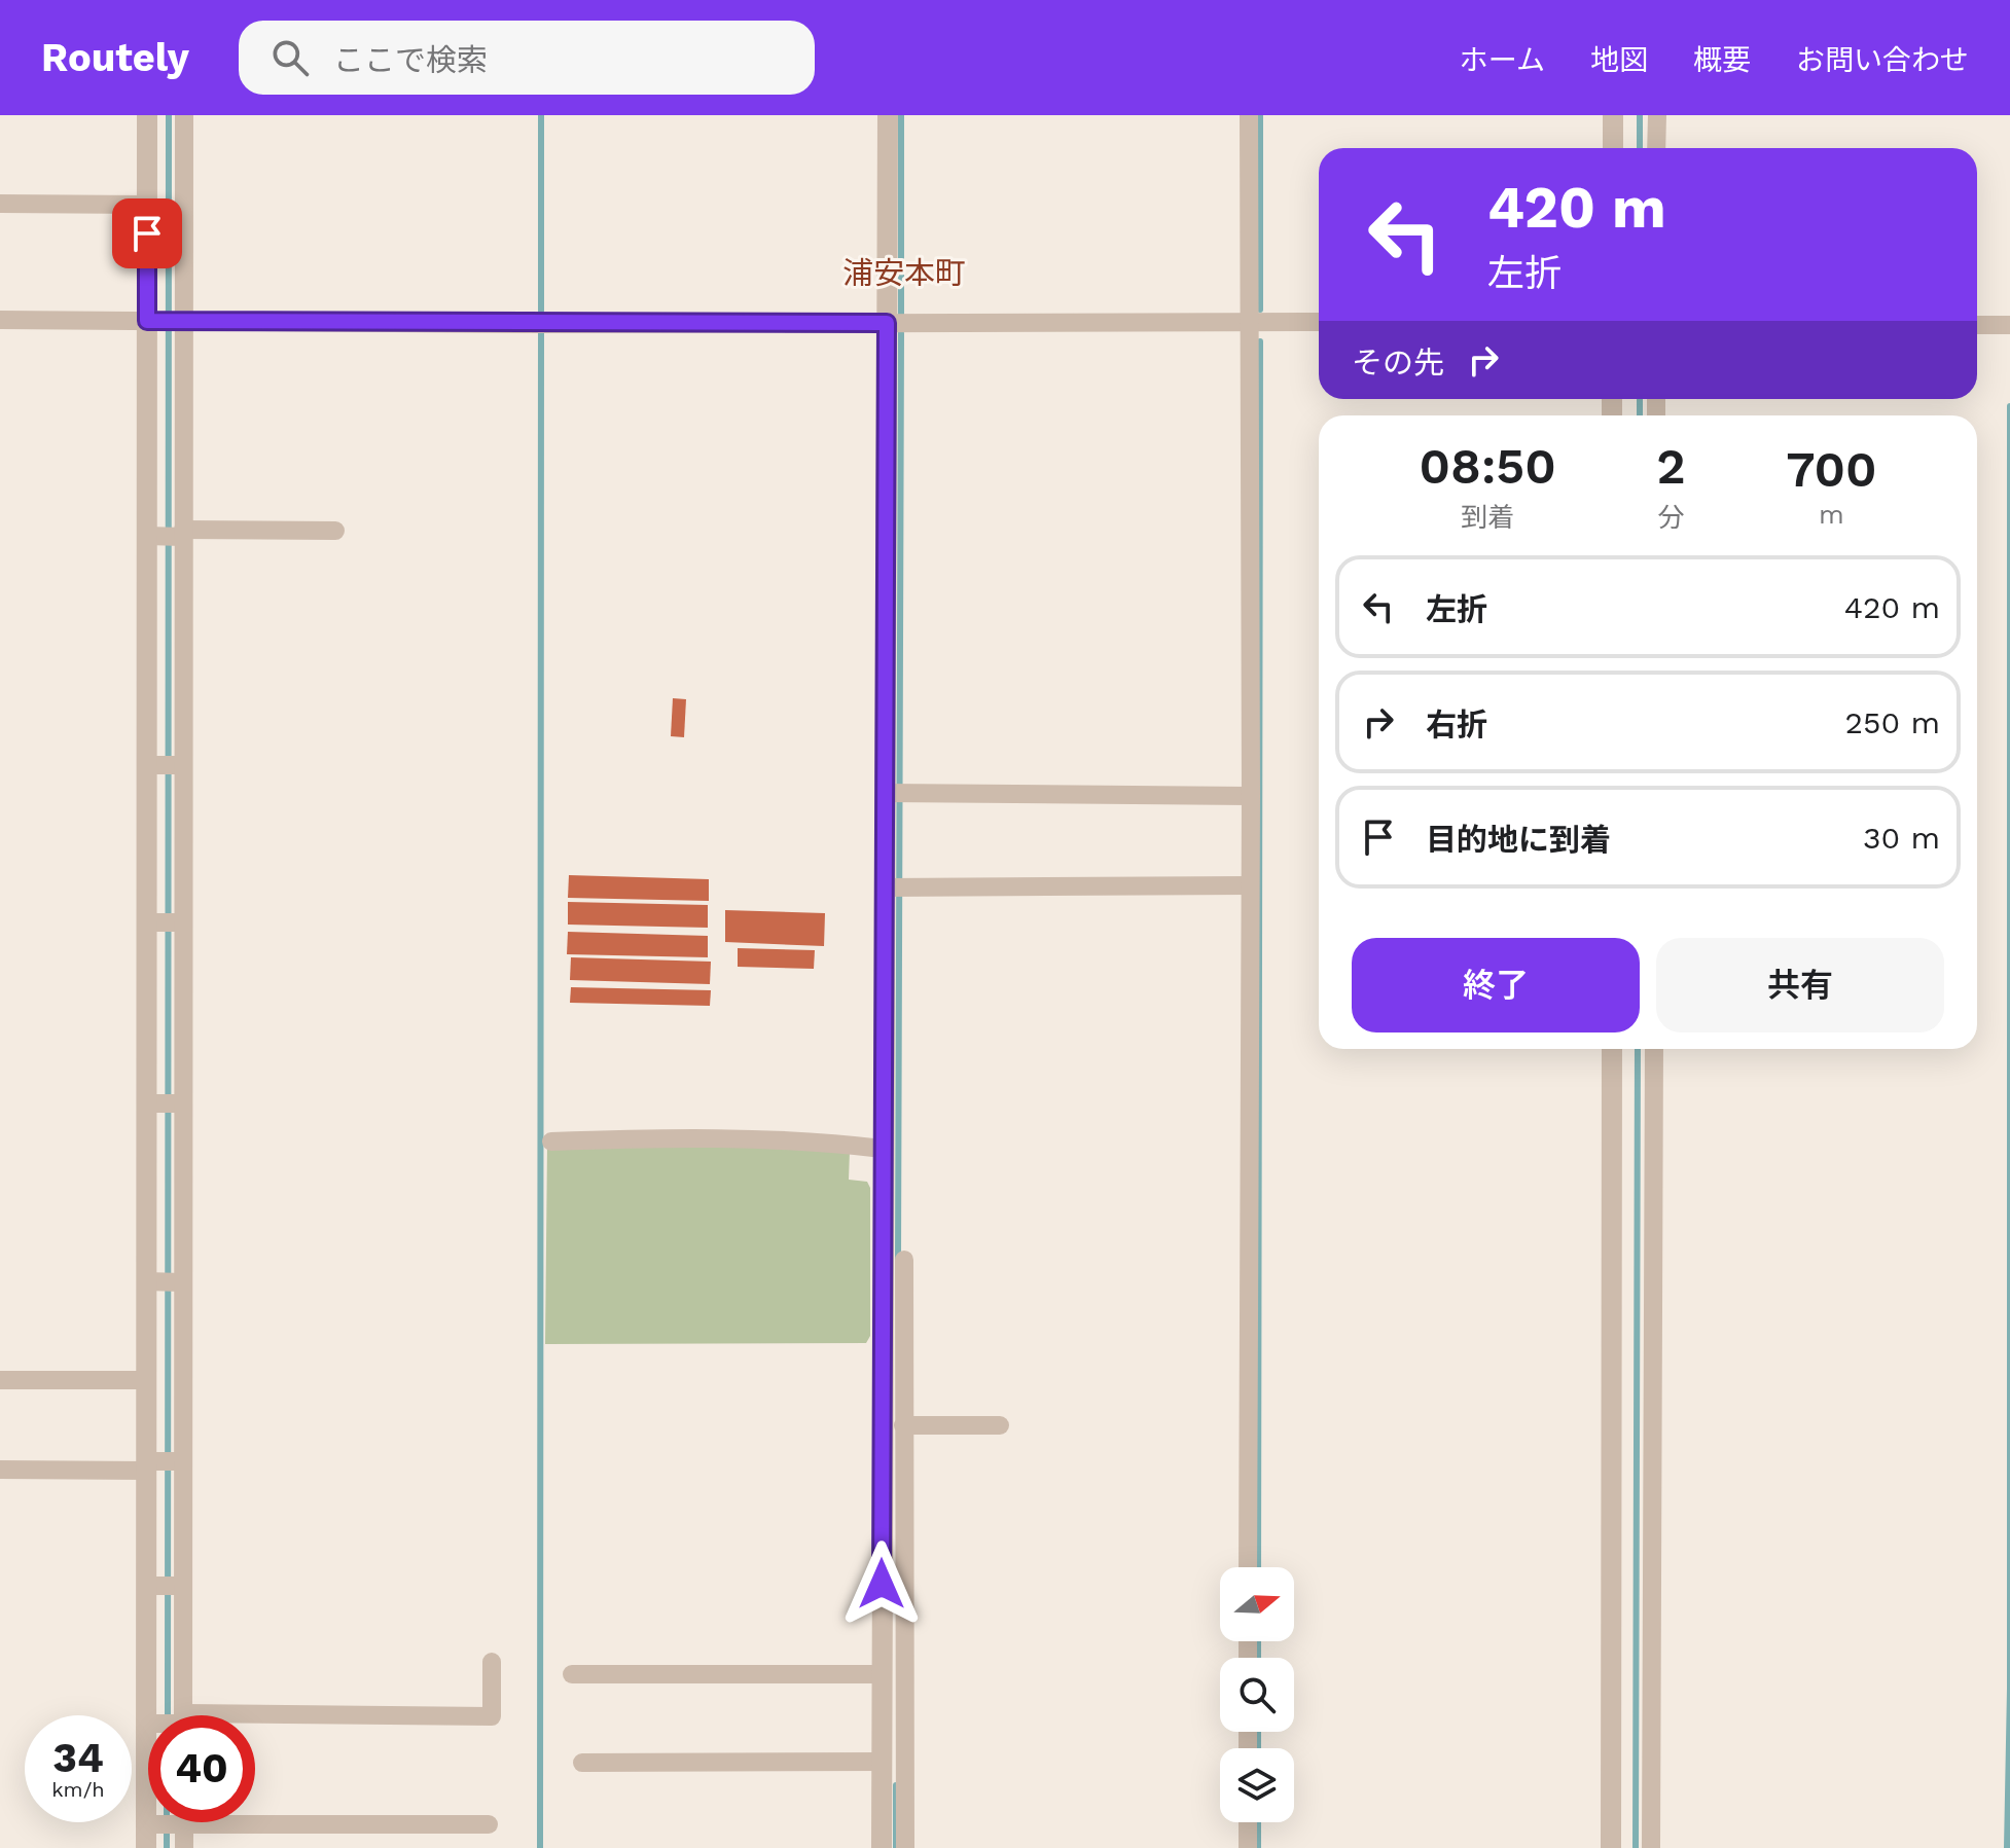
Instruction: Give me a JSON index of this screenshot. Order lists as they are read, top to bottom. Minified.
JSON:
{"districts":["浦安本町"],"north":"right","page":{"header":"Routely","search":"ここで検索","nav":["ホーム","地図","概要","お問い合わせ"],"turn":["420 m","左折"],"then":"その先","eta":["08:50","到着","2","分","700","m"],"list":[{"name":"左折","value":"420 m"},{"name":"右折","value":"250 m"},{"name":"目的地に到着","value":"30 m"}],"buttons":["終了","共有"],"speed":"34 km/h","limit":"40"}}
